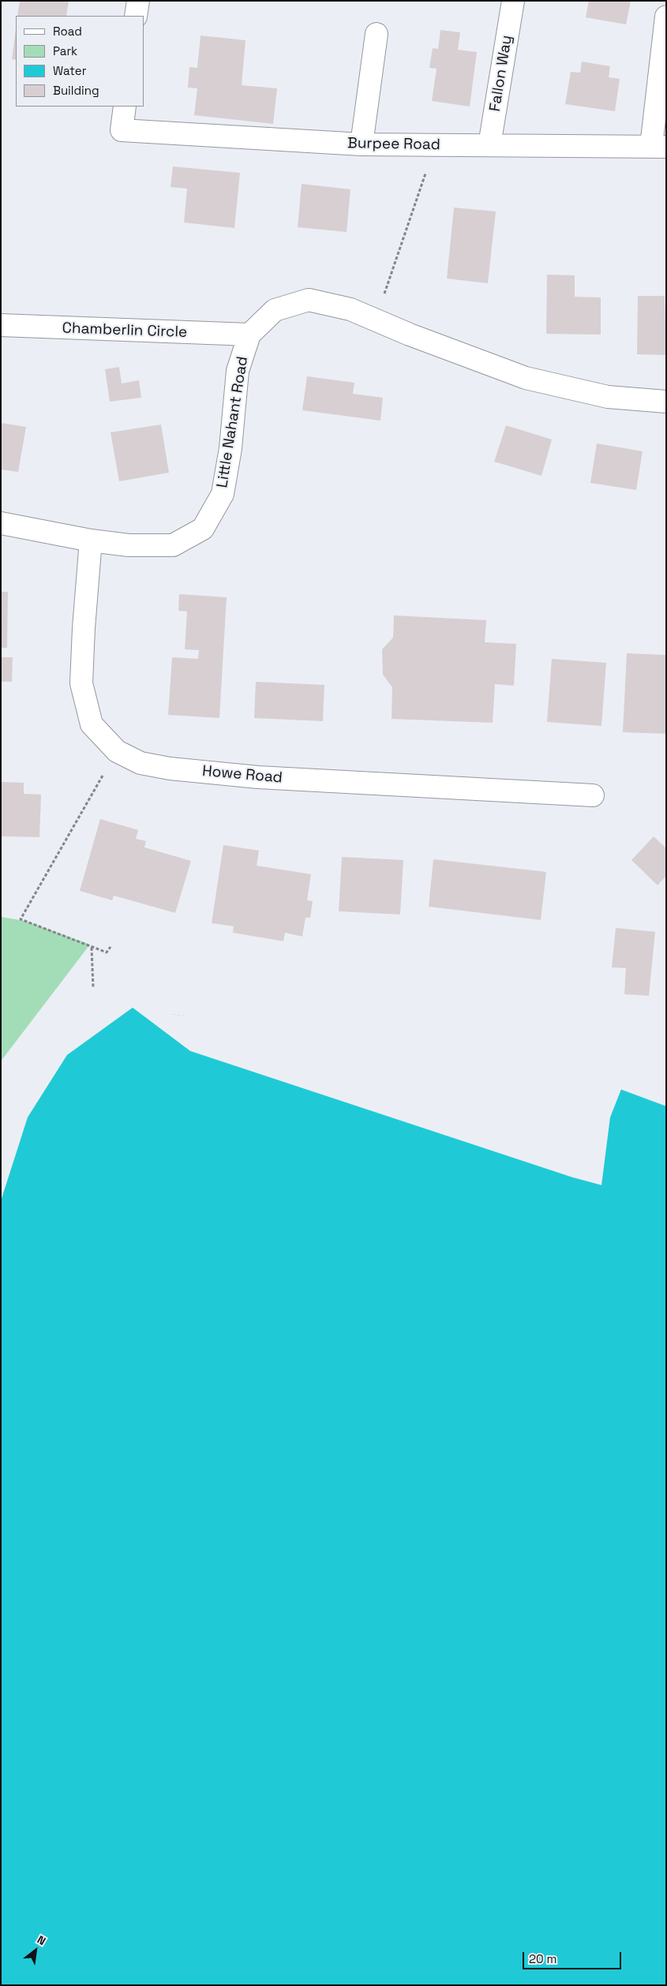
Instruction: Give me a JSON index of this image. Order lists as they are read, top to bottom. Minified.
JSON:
{"streets":{"street":["Fallon Way","Burpee Road","Chamberlin Circle","Little Nahant Road","Howe Road"]},"crossings":[["Fallon Way","Burpee Road"],["Chamberlin Circle","Little Nahant Road"],["Little Nahant Road","Howe Road"]],"legend":["Road","Park","Water","Building"],"scale_bar":"20 m","north":"top right"}
